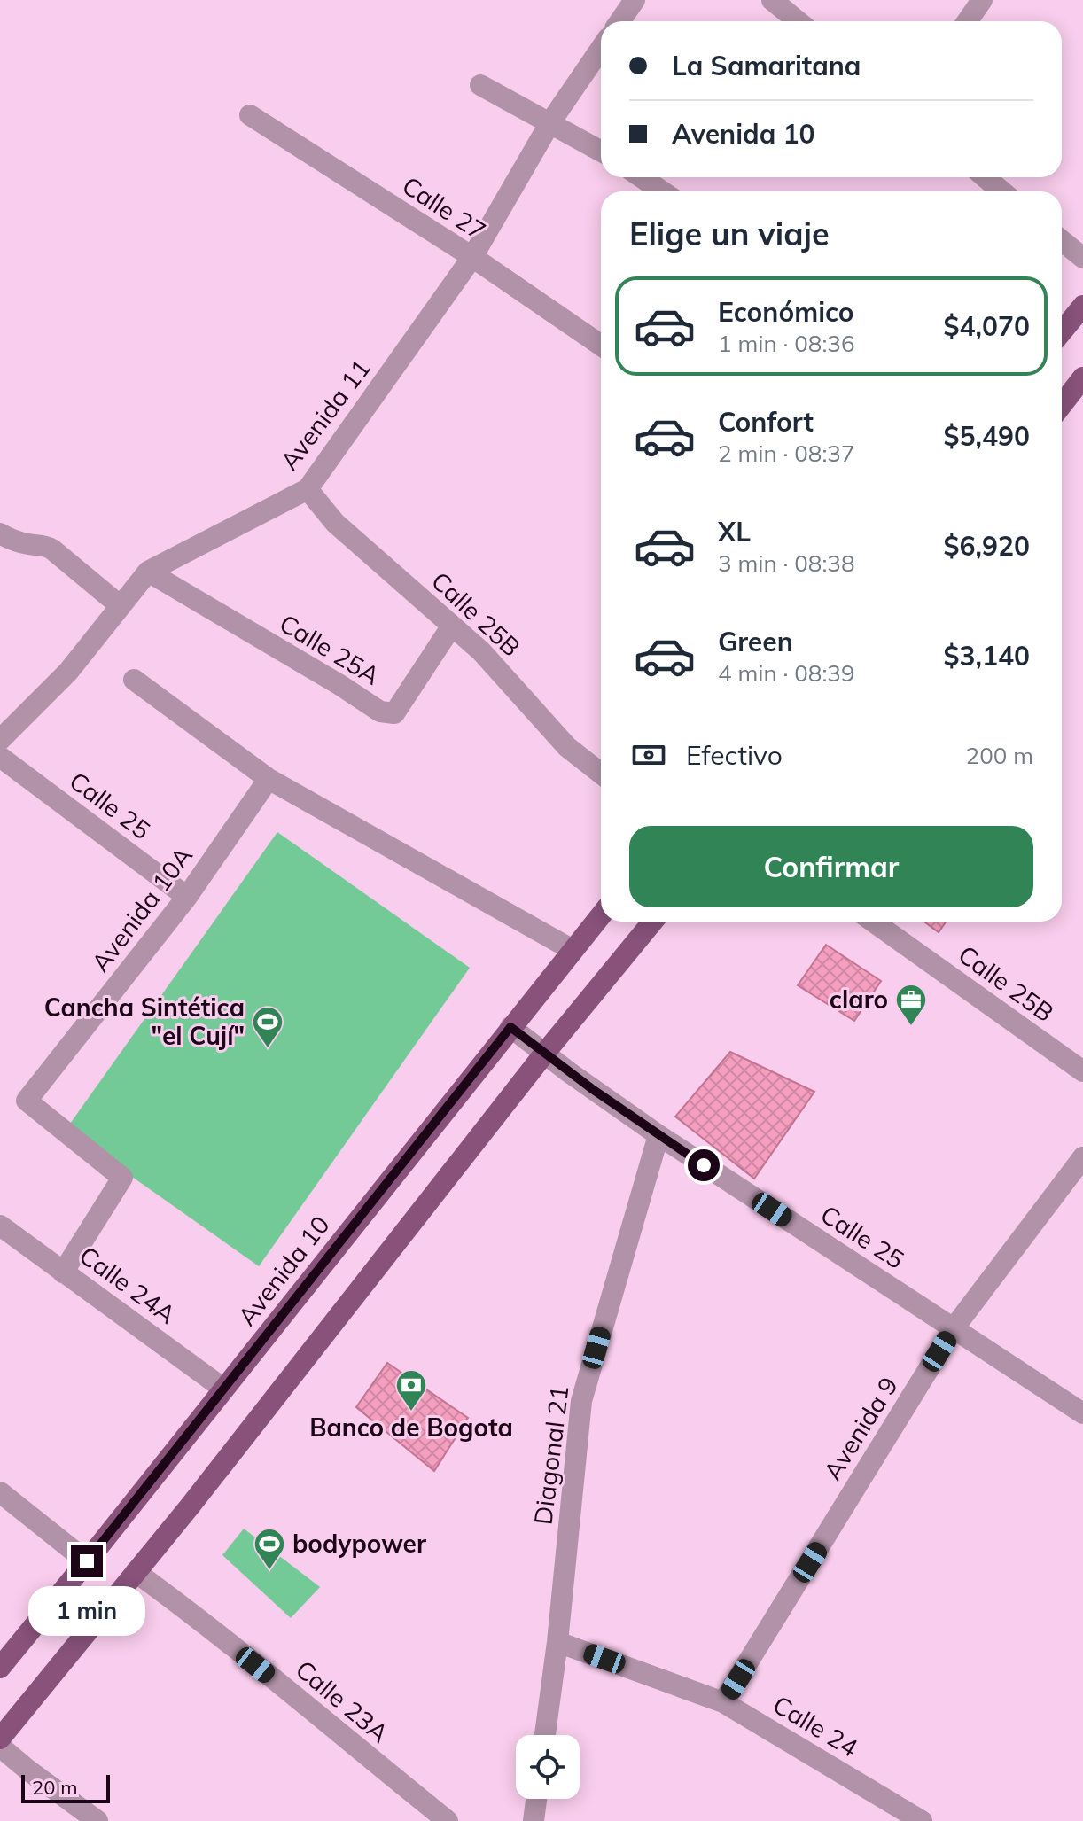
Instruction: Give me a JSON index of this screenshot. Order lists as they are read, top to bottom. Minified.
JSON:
{"streets":{"main road":["Avenida 10"],"street":["Calle 27","Avenida 11","Calle 25B","Calle 25A","Calle 25","Avenida 10A","Calle 24A","Avenida 9","Diagonal 21","Calle 23A","Calle 24"]},"crossings":[["Calle 27","Avenida 11"],["Avenida 11","Calle 25B"],["Avenida 11","Calle 25A"],["Calle 25B","Calle 25A"],["Calle 25","Avenida 10A"],["Calle 25","Avenida 10"],["Calle 25","Avenida 9"],["Calle 25","Diagonal 21"],["Avenida 10A","Calle 24A"],["Avenida 10","Calle 24A"],["Avenida 9","Calle 24"],["Diagonal 21","Calle 24"]],"places":{"office":["claro"],"sports":["Cancha Sintética \"el Cují\"","bodypower"],"bank":["Banco de Bogota"]},"scale_bar":"20 m","page":{"banner":["La Samaritana","Avenida 10"],"heading":"Elige un viaje","list":[{"name":"Económico","note":"1 min · 08:36","value":"$4,070"},{"name":"Confort","note":"2 min · 08:37","value":"$5,490"},{"name":"XL","note":"3 min · 08:38","value":"$6,920"},{"name":"Green","note":"4 min · 08:39","value":"$3,140"}],"pay":["Efectivo","200 m"],"buttons":"Confirmar","bubble":"1 min","scale":"20 m"}}
